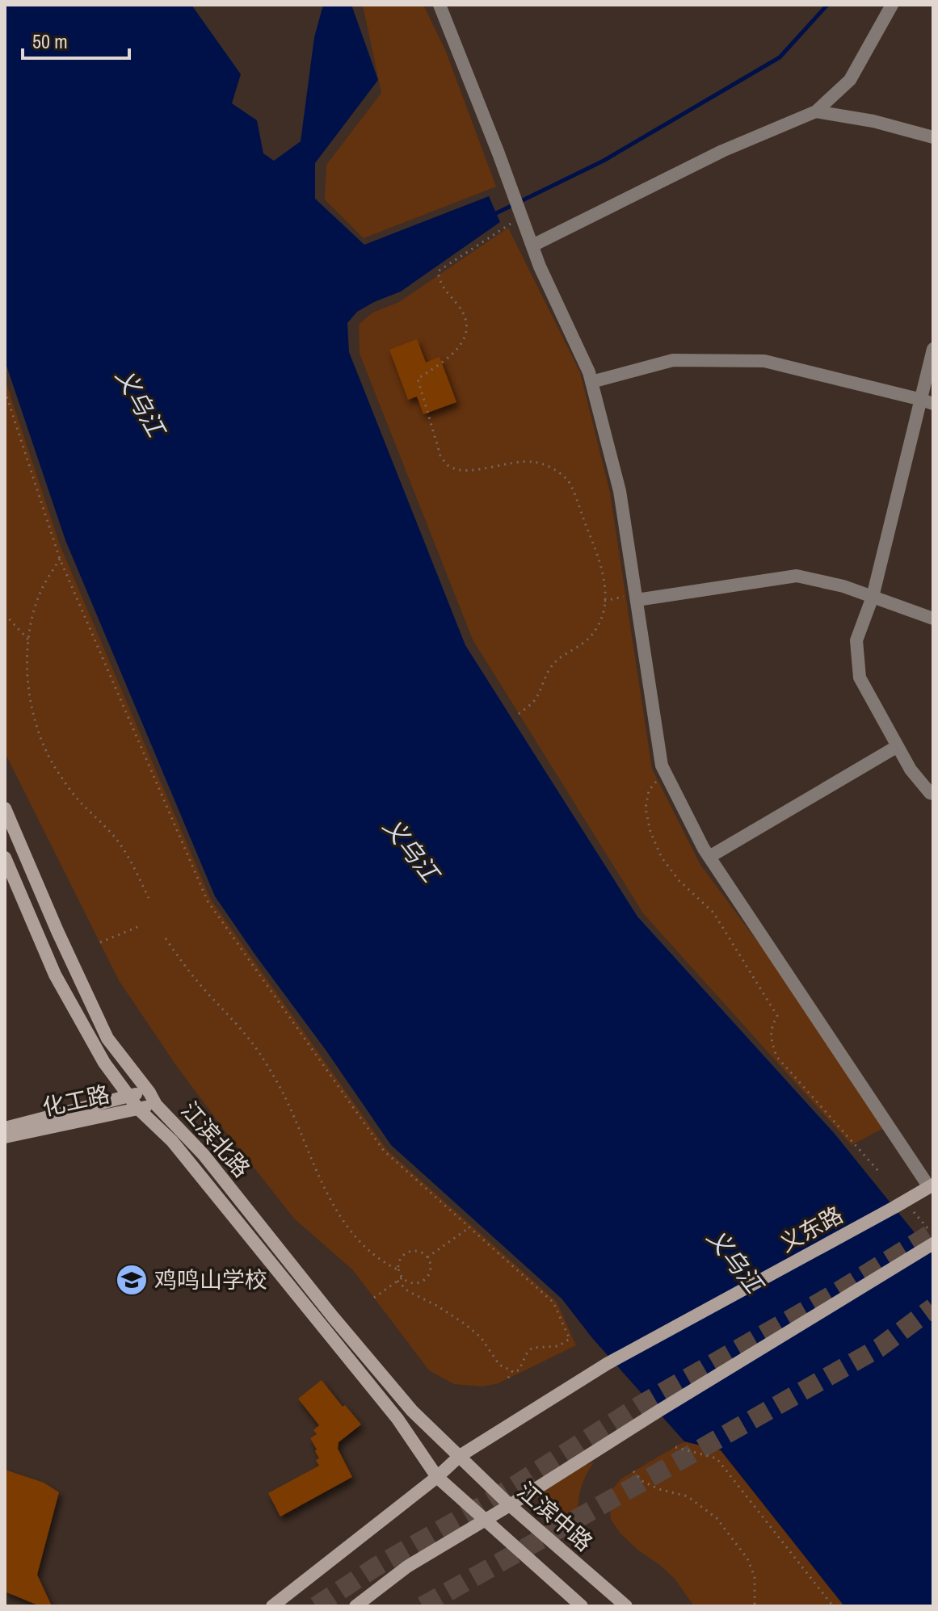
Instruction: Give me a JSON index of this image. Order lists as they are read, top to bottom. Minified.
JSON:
{"streets":{"main road":["化工路","江滨北路","义东路","江滨中路"]},"crossings":[["化工路","江滨北路"],["江滨北路","义东路"],["江滨北路","江滨中路"],["义东路","江滨中路"]],"water":["义乌江"],"places":{"school or university":["鸡鸣山学校"]},"scale_bar":"50 m"}
